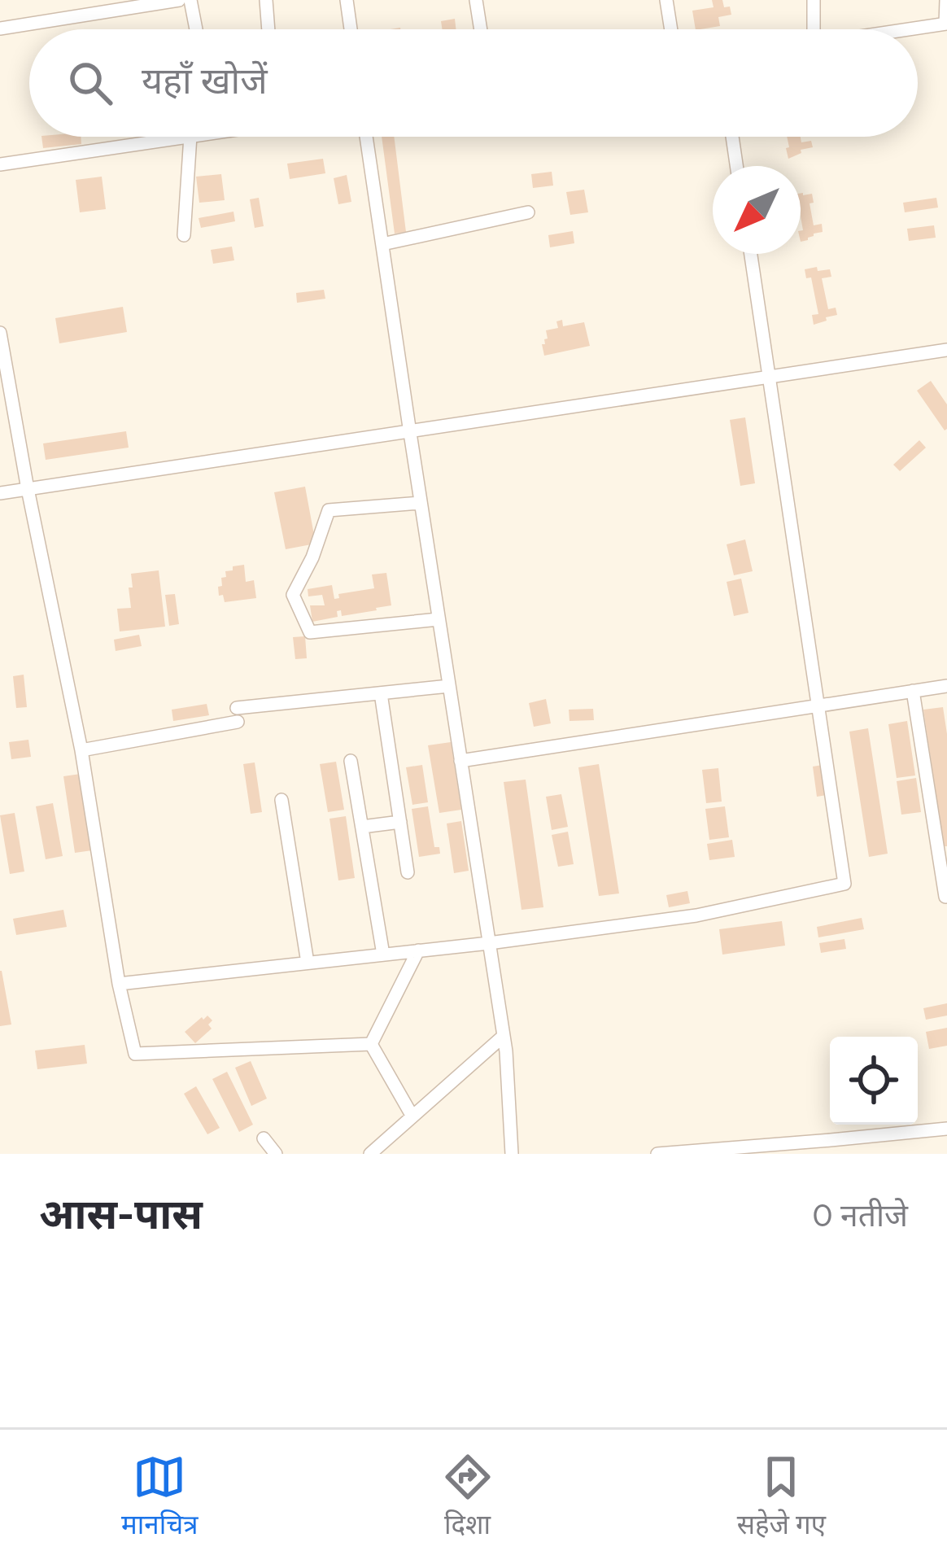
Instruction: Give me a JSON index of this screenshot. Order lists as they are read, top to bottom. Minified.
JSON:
{"north":"bottom left","page":{"search":"यहाँ खोजें","heading":["आस-पास","0 नतीजे"],"nav":["मानचित्र","दिशा","सहेजे गए"]}}
